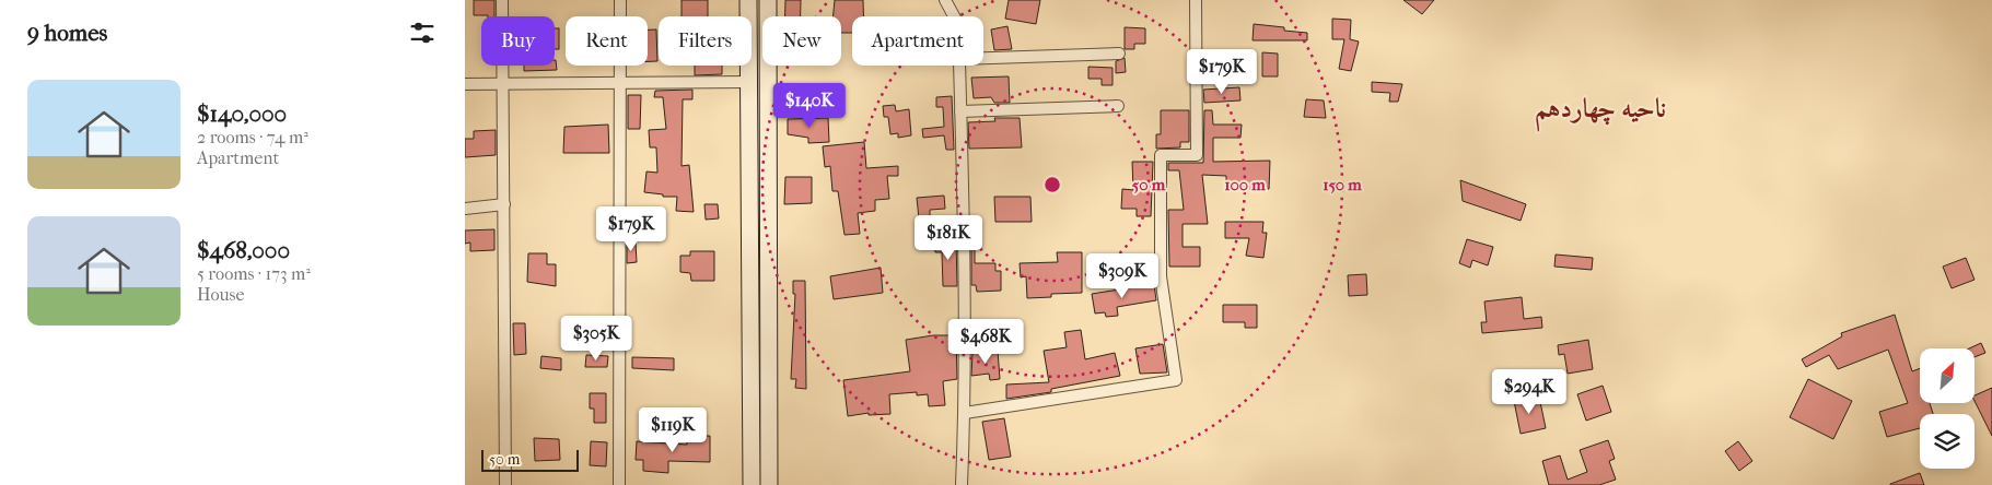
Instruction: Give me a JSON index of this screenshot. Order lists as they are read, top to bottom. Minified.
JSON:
{"districts":["ناحیه چهاردهم"],"scale_bar":"50 m","north":"top right","page":{"heading":"9 homes","chip":["Buy","Rent","Filters","New","Apartment"],"price":["$179K","$140K","$179K","$181K","$309K","$305K","$468K","$294K","$119K"],"list":[{"name":"$140,000","note":"2 rooms · 74 m² · Apartment"},{"name":"$468,000","note":"5 rooms · 173 m² · House"}],"scale":"50 m"},"rings":["50 m","100 m","150 m"]}
